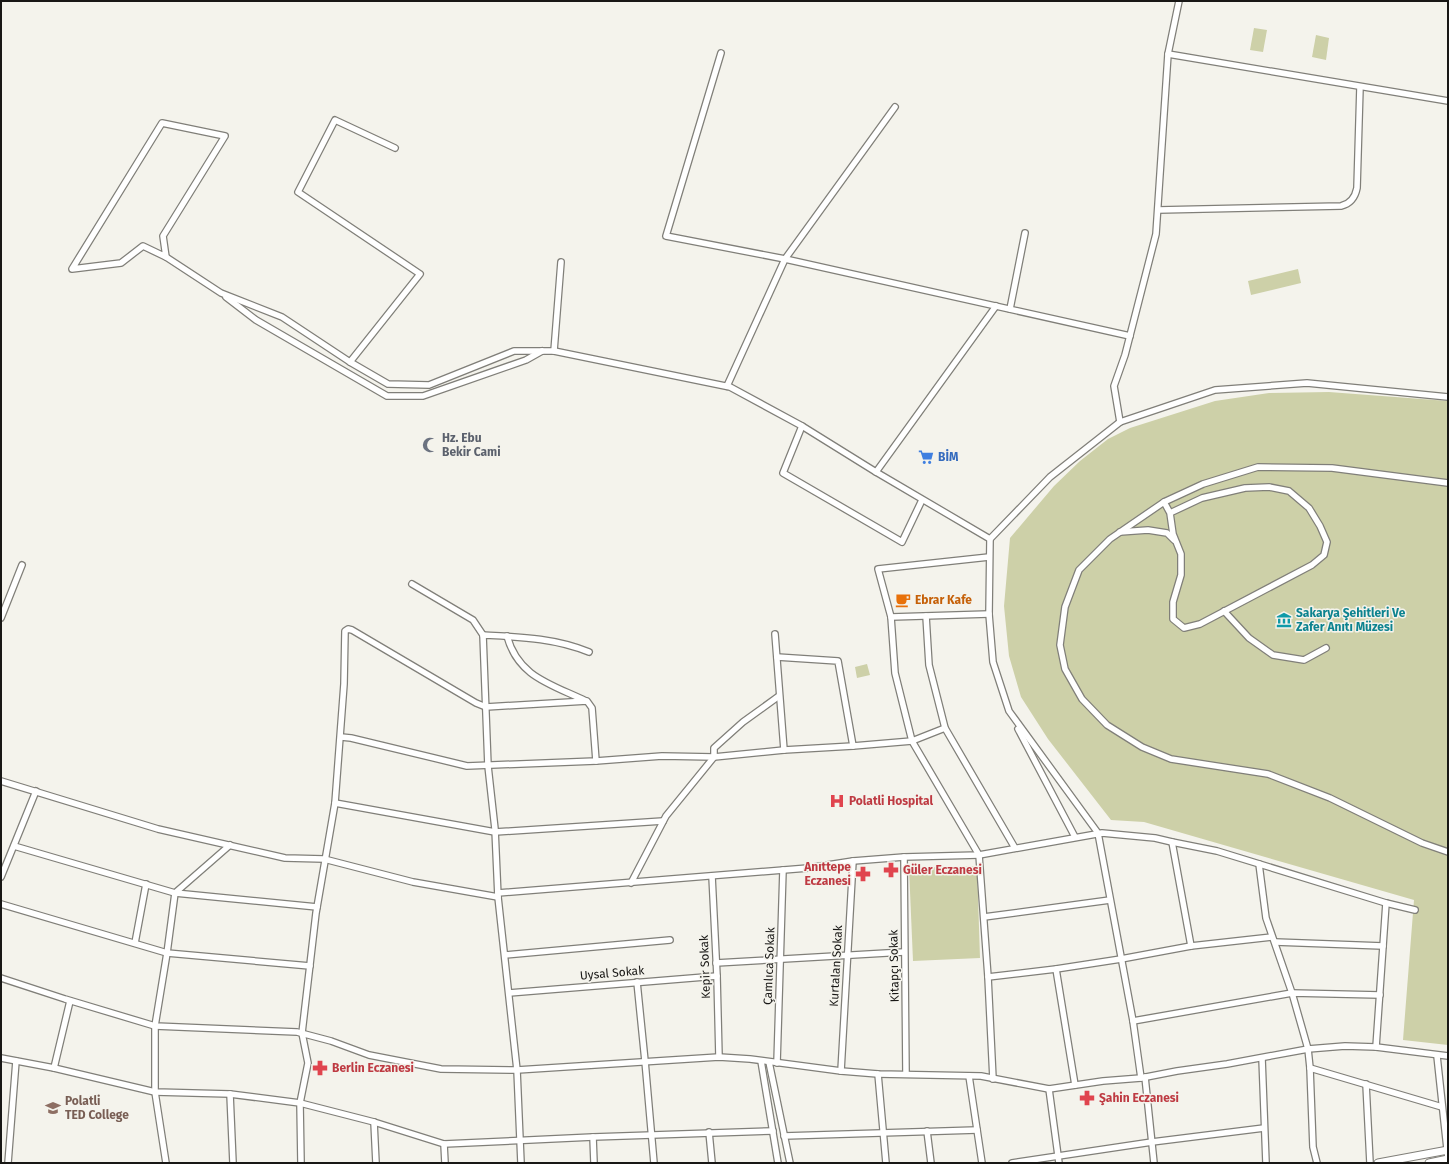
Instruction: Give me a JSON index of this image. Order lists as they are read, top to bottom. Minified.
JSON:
{"streets":{"street":["Çamlıca Sokak","Kurtalan Sokak","Kitapçı Sokak","Kepir Sokak","Uysal Sokak"]},"crossings":[["Kepir Sokak","Uysal Sokak"]],"places":{"mosque":["Hz. Ebu Bekir Cami"],"supermarket":["BİM"],"cafe":["Ebrar Kafe"],"museum":["Sakarya Şehitleri Ve Zafer Anıtı Müzesi"],"hospital":["Polatli Hospital"],"pharmacy":["Güler Eczanesi","Anıttepe Eczanesi","Berlin Eczanesi","Şahin Eczanesi"],"school or university":["Polatli TED College"]}}
